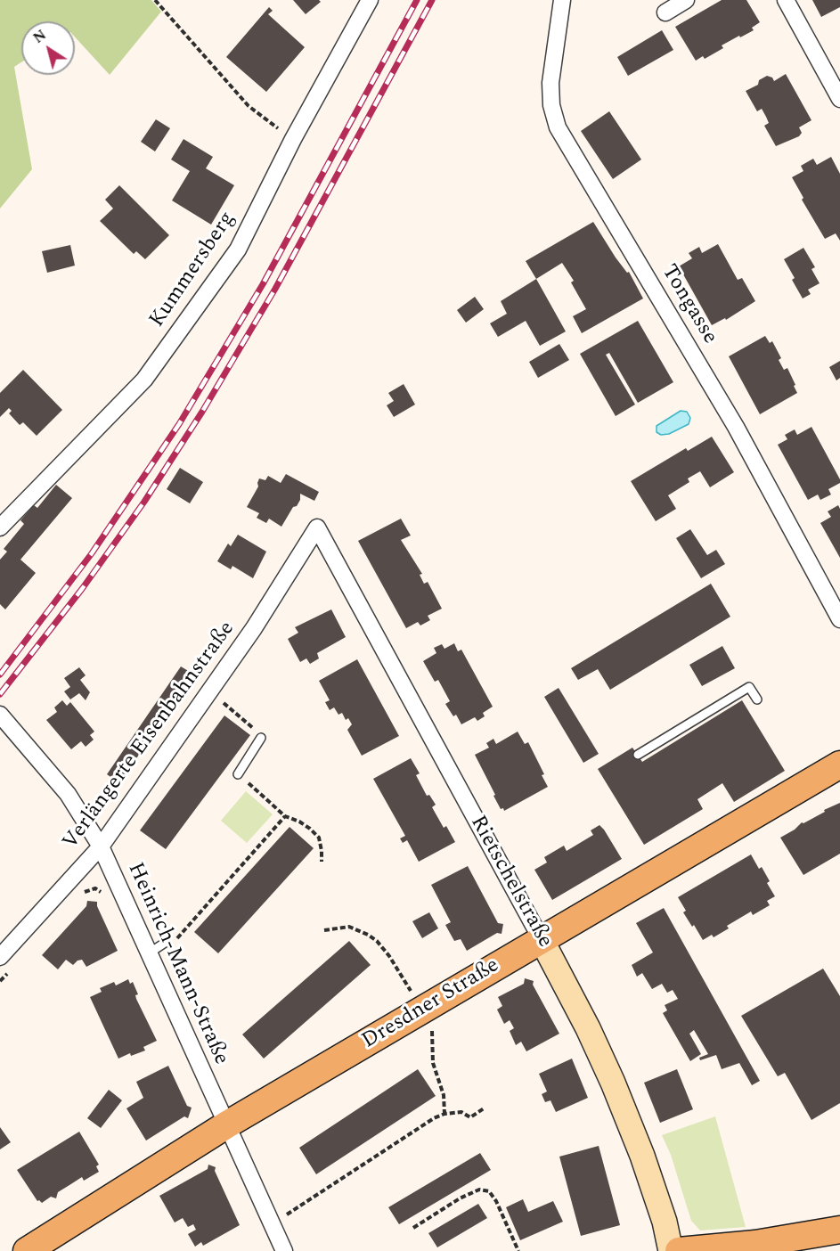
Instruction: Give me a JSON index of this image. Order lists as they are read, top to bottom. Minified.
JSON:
{"streets":{"main road":["Rietschelstraße","Dresdner Straße"],"street":["Kummersberg","Tongasse","Verlängerte Eisenbahnstraße","Heinrich-Mann-Straße"]},"crossings":[["Verlängerte Eisenbahnstraße","Rietschelstraße"],["Verlängerte Eisenbahnstraße","Heinrich-Mann-Straße"],["Rietschelstraße","Dresdner Straße"],["Heinrich-Mann-Straße","Dresdner Straße"]],"north":"top left"}
